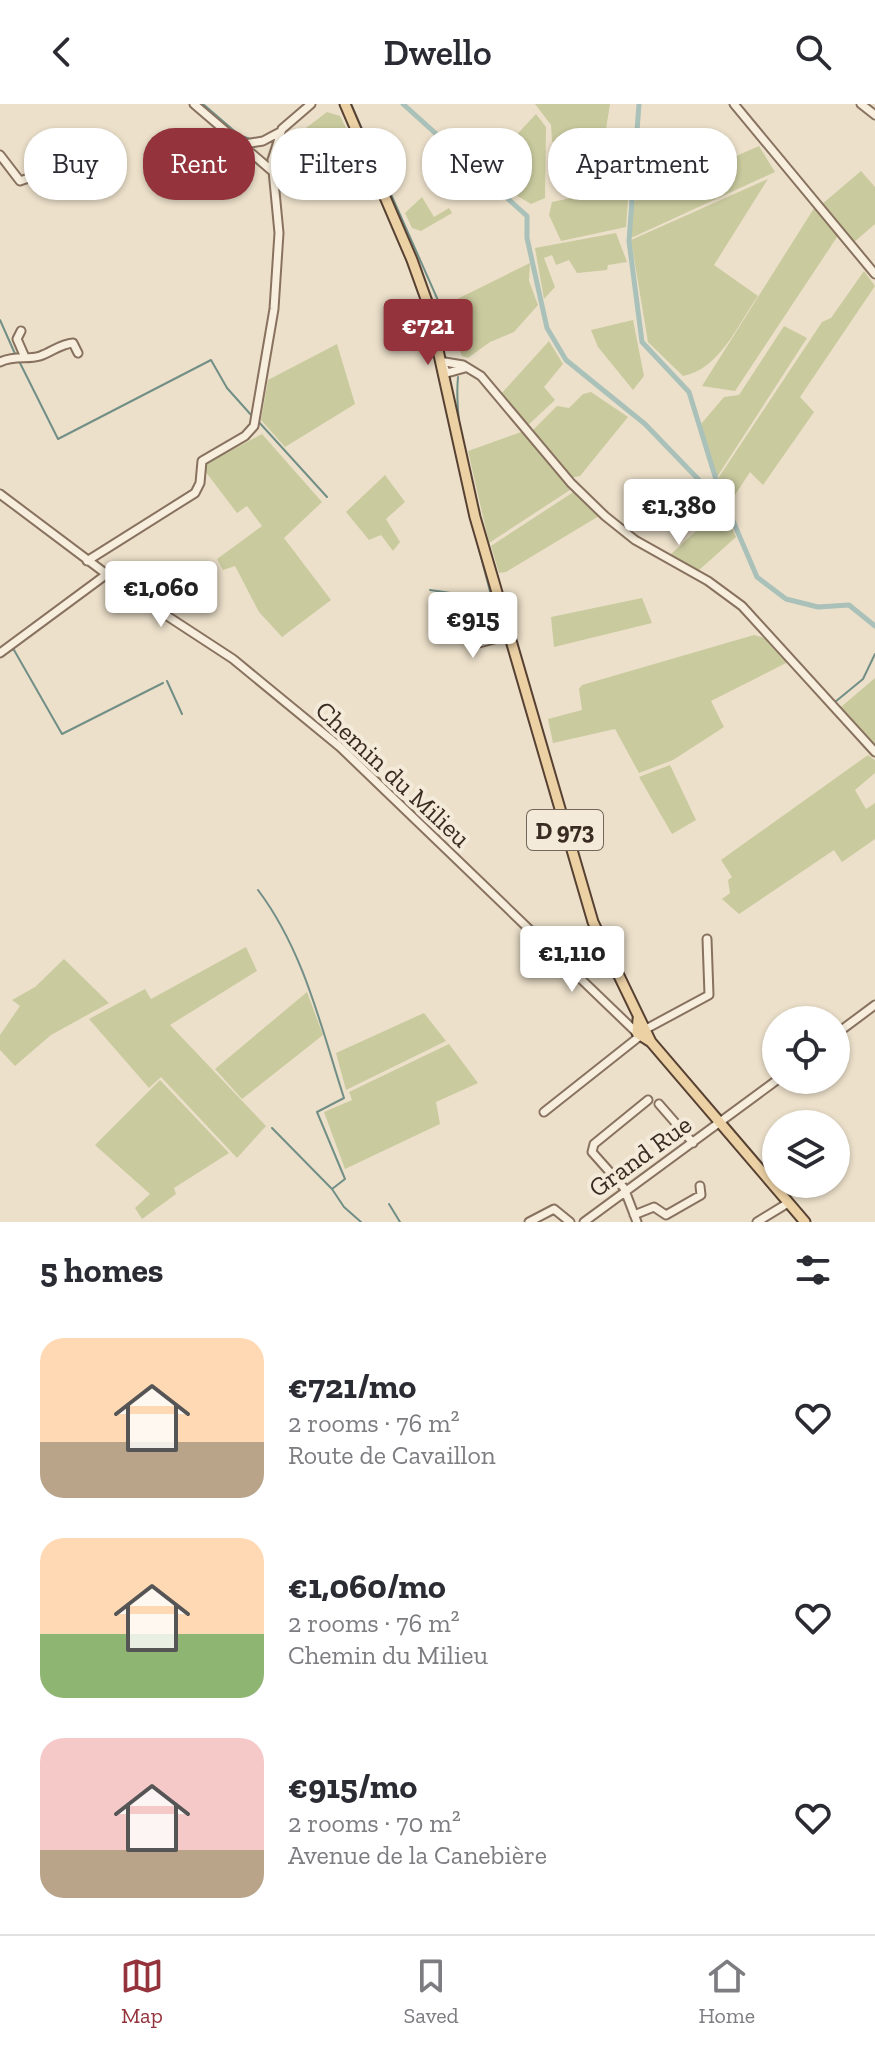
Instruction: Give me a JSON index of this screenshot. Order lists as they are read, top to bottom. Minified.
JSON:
{"streets":{"main road":["D 973"],"street":["Chemin du Milieu","Grand Rue"]},"crossings":[["Chemin du Milieu","D 973"],["D 973","Grand Rue"]],"page":{"header":"Dwello","chip":["Buy","Rent","Filters","New","Apartment"],"price":["€721","€1,380","€1,060","€915","€1,110"],"heading":"5 homes","list":[{"name":"€721/mo","note":"2 rooms · 76 m² · Route de Cavaillon"},{"name":"€1,060/mo","note":"2 rooms · 76 m² · Chemin du Milieu"},{"name":"€915/mo","note":"2 rooms · 70 m² · Avenue de la Canebière"}],"tabs":["Map","Saved","Home"]}}
